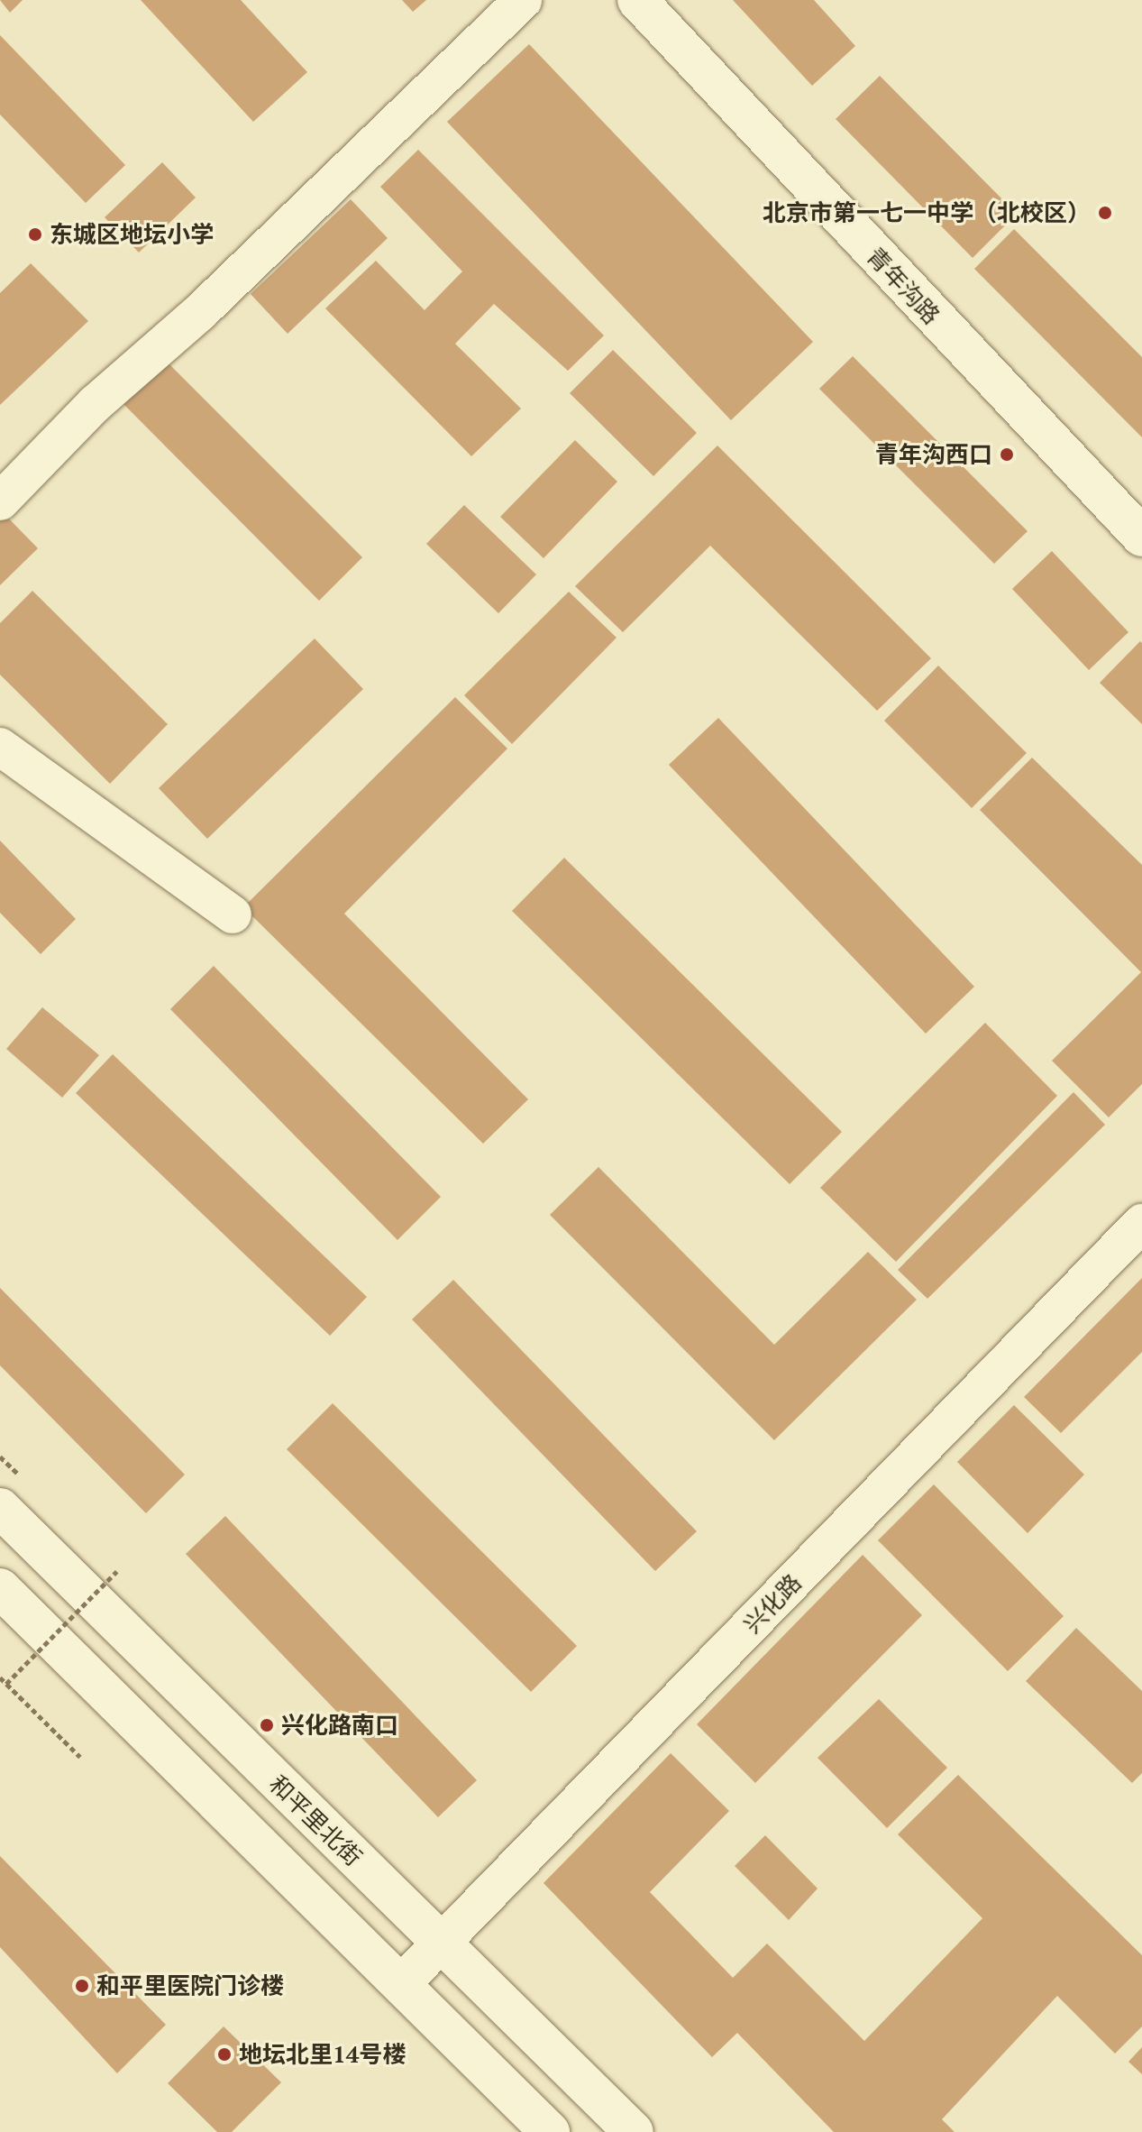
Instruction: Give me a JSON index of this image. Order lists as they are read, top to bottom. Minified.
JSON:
{"streets":{"main road":["青年沟路","和平里北街"],"street":["兴化路"]},"crossings":[["兴化路","和平里北街"]],"places":["北京市第一七一中学（北校区）","东城区地坛小学","青年沟西口","兴化路南口","和平里医院门诊楼","地坛北里14号楼"]}
